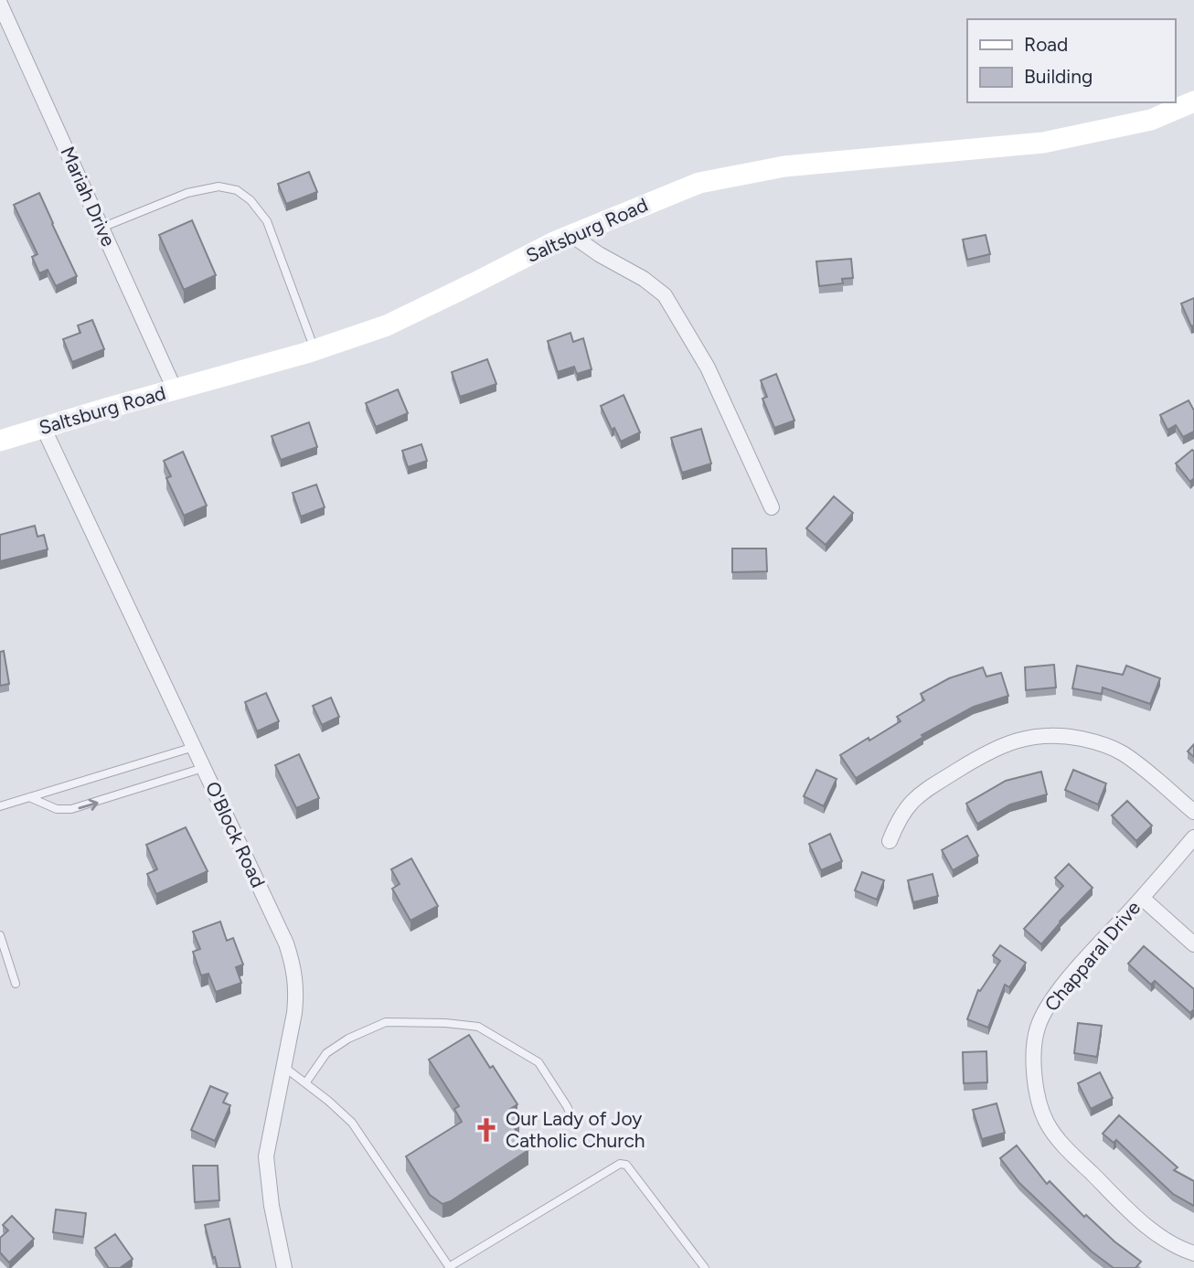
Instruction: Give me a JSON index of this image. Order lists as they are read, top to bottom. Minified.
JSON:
{"streets":{"main road":["Saltsburg Road"],"street":["Mariah Drive","O'Block Road","Chapparal Drive"]},"crossings":[["Mariah Drive","Saltsburg Road"],["Saltsburg Road","O'Block Road"]],"places":{"church":["Our Lady of Joy Catholic Church"]},"legend":["Road","Building"]}
